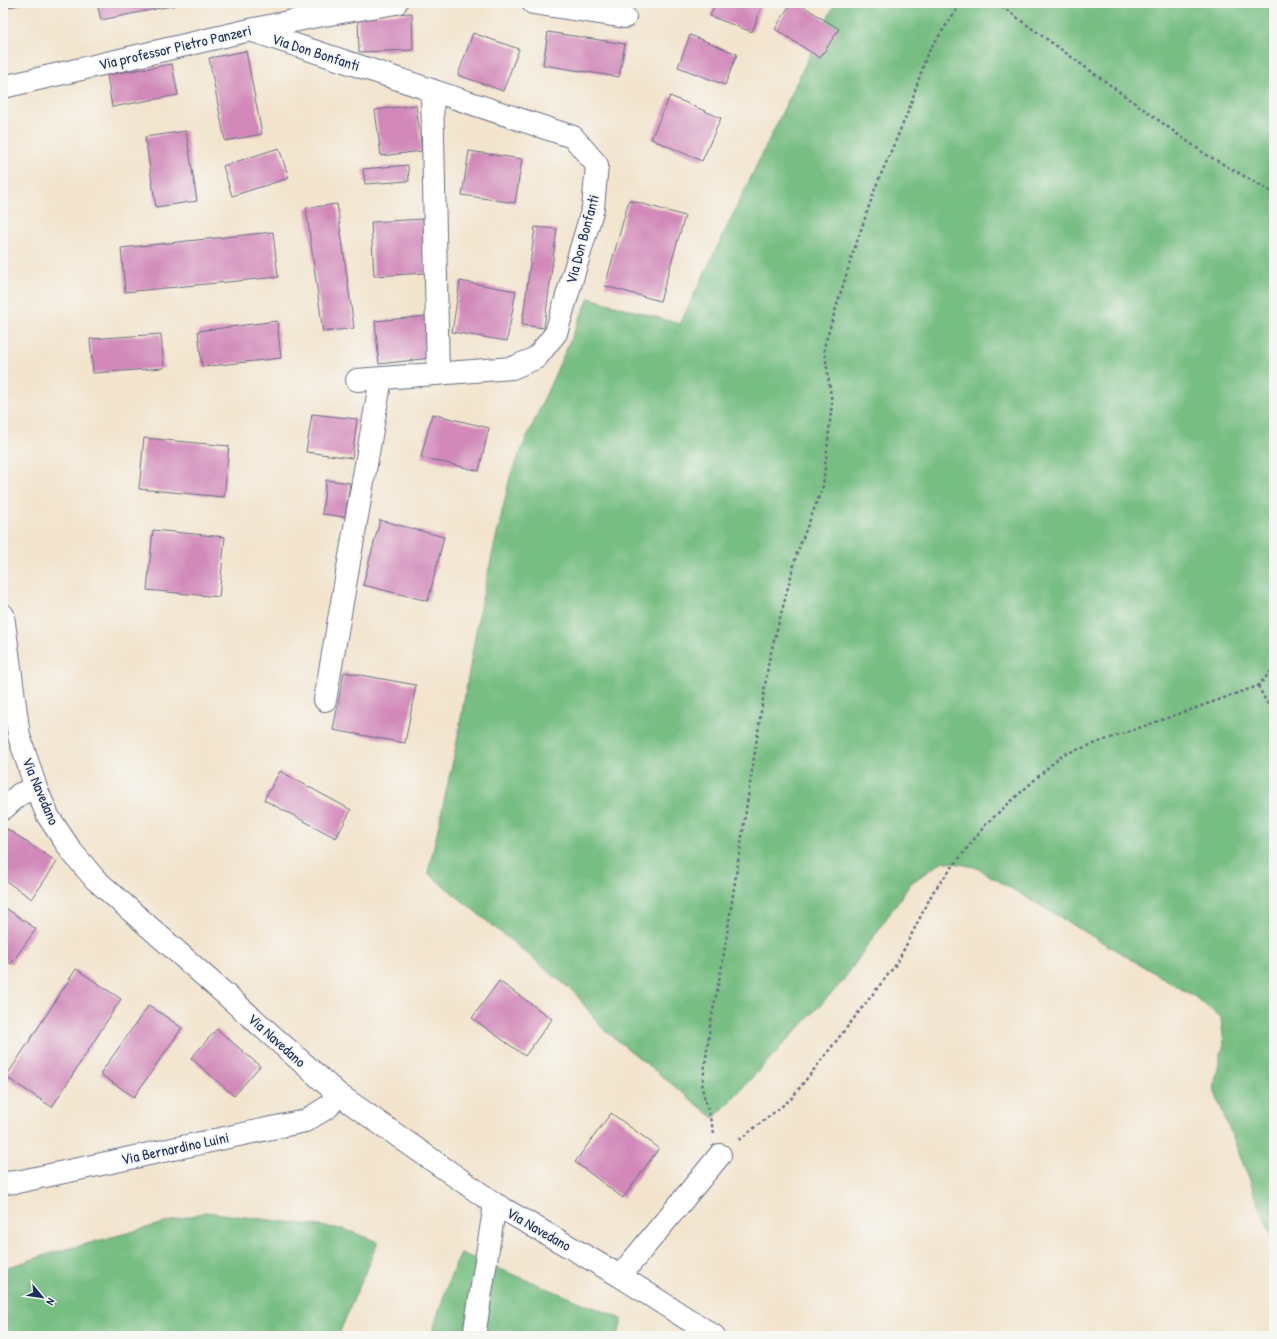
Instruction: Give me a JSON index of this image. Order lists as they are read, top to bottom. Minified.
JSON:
{"streets":{"street":["Via professor Pietro Panzeri","Via Don Bonfanti","Via Navedano","Via Bernardino Luini"]},"crossings":[["Via professor Pietro Panzeri","Via Don Bonfanti"],["Via Navedano","Via Bernardino Luini"]],"north":"bottom right"}
